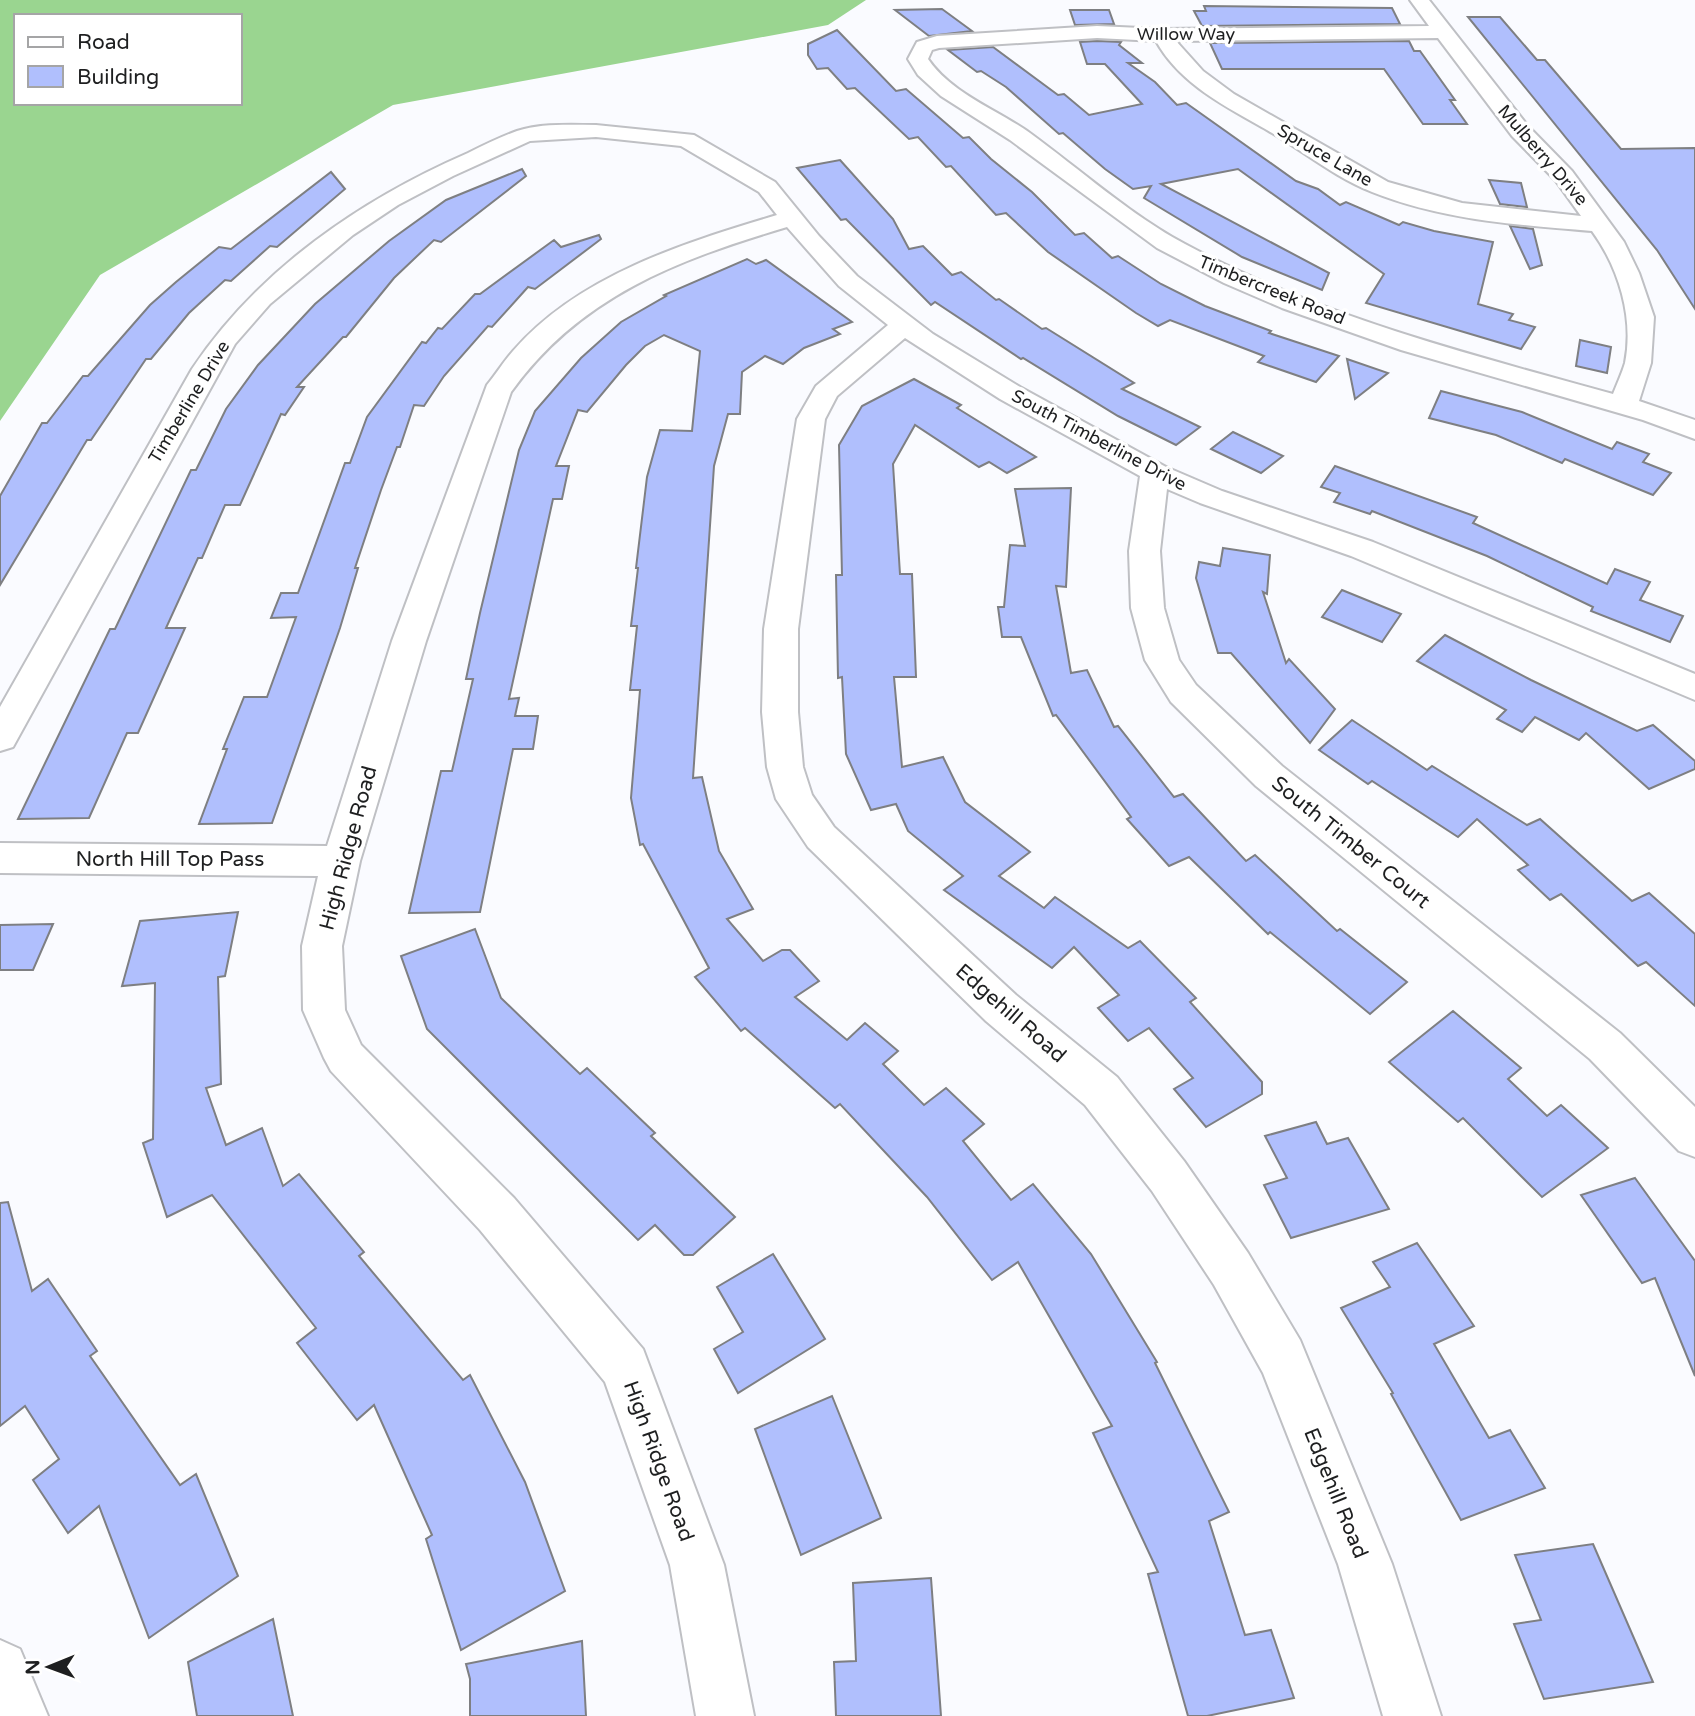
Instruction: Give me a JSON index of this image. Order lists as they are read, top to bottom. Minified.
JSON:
{"streets":{"street":["Willow Way","Spruce Lane","Mulberry Drive","Timbercreek Road","Timberline Drive","South Timberline Drive","South Timber Court","High Ridge Road","North Hill Top Pass","Edgehill Road"]},"crossings":[["Willow Way","Spruce Lane"],["Willow Way","Mulberry Drive"],["Willow Way","Timbercreek Road"],["Spruce Lane","Mulberry Drive"],["Mulberry Drive","Timbercreek Road"],["Timberline Drive","South Timberline Drive"],["South Timberline Drive","South Timber Court"],["South Timberline Drive","High Ridge Road"],["South Timberline Drive","Edgehill Road"],["High Ridge Road","North Hill Top Pass"]],"legend":["Road","Building"],"north":"left"}
